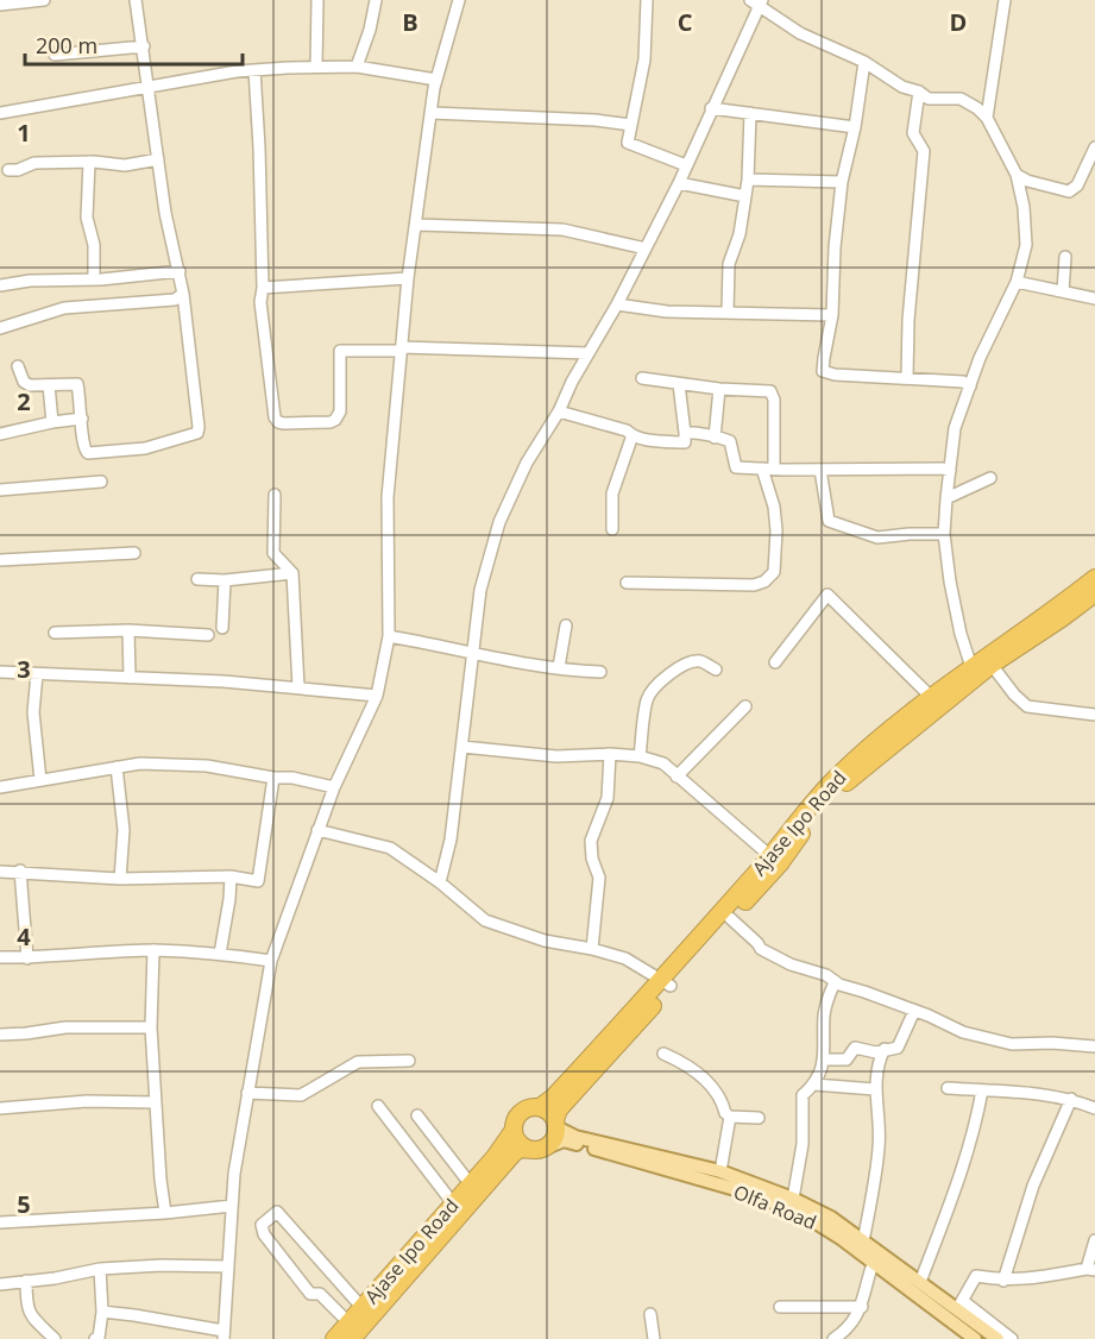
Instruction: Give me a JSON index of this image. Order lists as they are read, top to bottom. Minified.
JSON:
{"streets":{"highway":["Ajase Ipo Road"],"main road":["Olfa Road"]},"crossings":[["Ajase Ipo Road","Olfa Road"]],"scale_bar":"200 m","grid":{"columns":["B","C","D"],"rows":["1","2","3","4","5"]}}
